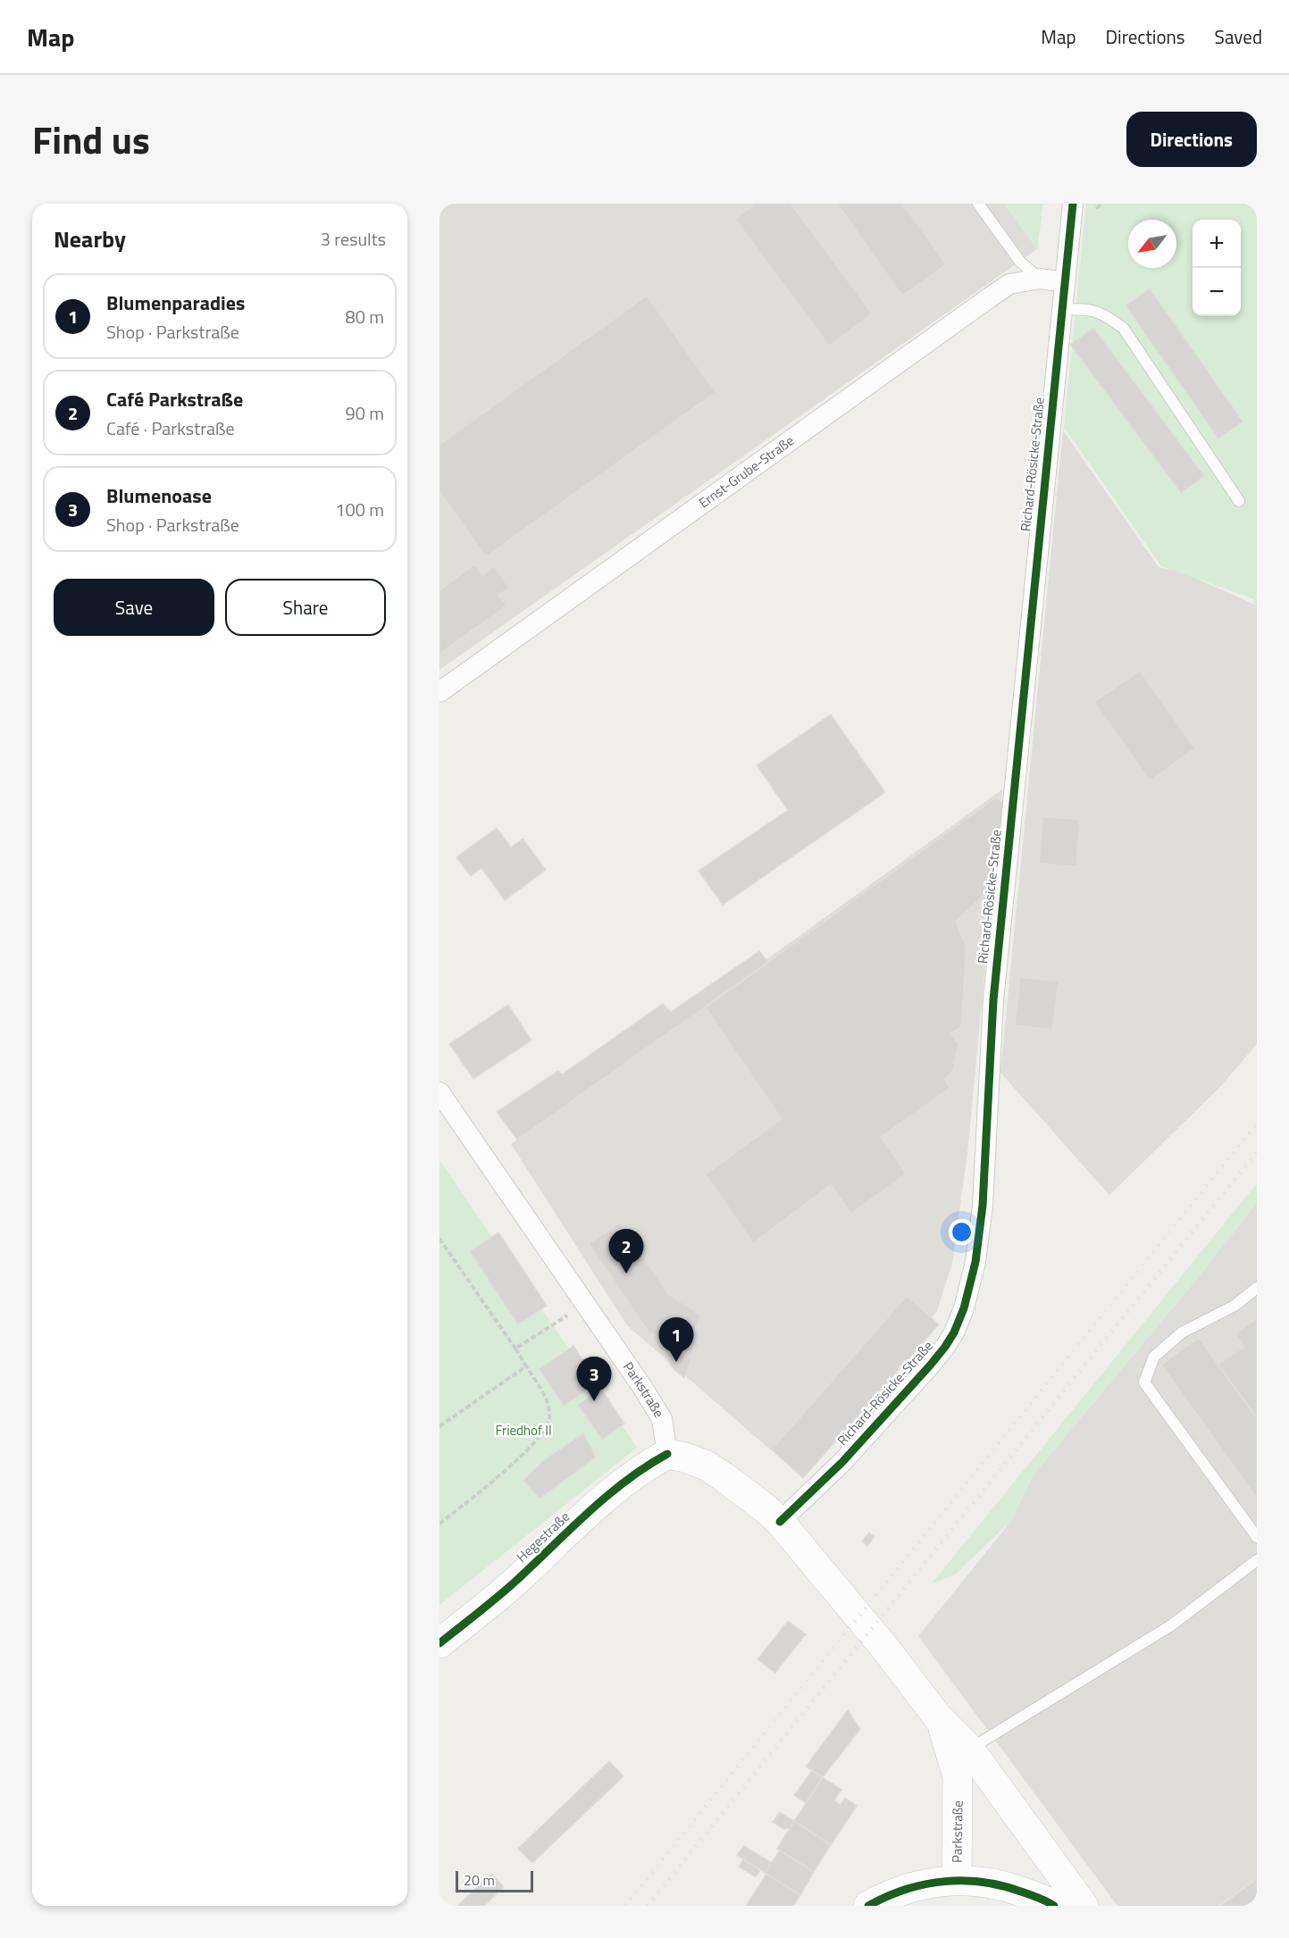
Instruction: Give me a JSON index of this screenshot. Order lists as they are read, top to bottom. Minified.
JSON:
{"streets":{"street":["Richard-Rösicke-Straße","Ernst-Grube-Straße","Parkstraße","Hegestraße"]},"crossings":[["Richard-Rösicke-Straße","Ernst-Grube-Straße"],["Richard-Rösicke-Straße","Parkstraße"],["Parkstraße","Hegestraße"]],"parks":["Friedhof II"],"scale_bar":"20 m","north":"bottom left","page":{"header":"Map","nav":["Map","Directions","Saved"],"title":"Find us","buttons":["Directions",["Save","Share"]],"heading":["Nearby","3 results"],"map_buttons":["+","−"],"list":[{"mark":"1","name":"Blumenparadies","note":"Shop · Parkstraße","value":"80 m"},{"mark":"2","name":"Café Parkstraße","note":"Café · Parkstraße","value":"90 m"},{"mark":"3","name":"Blumenoase","note":"Shop · Parkstraße","value":"100 m"}],"pins":["2","1","3"],"scale":"20 m"}}
